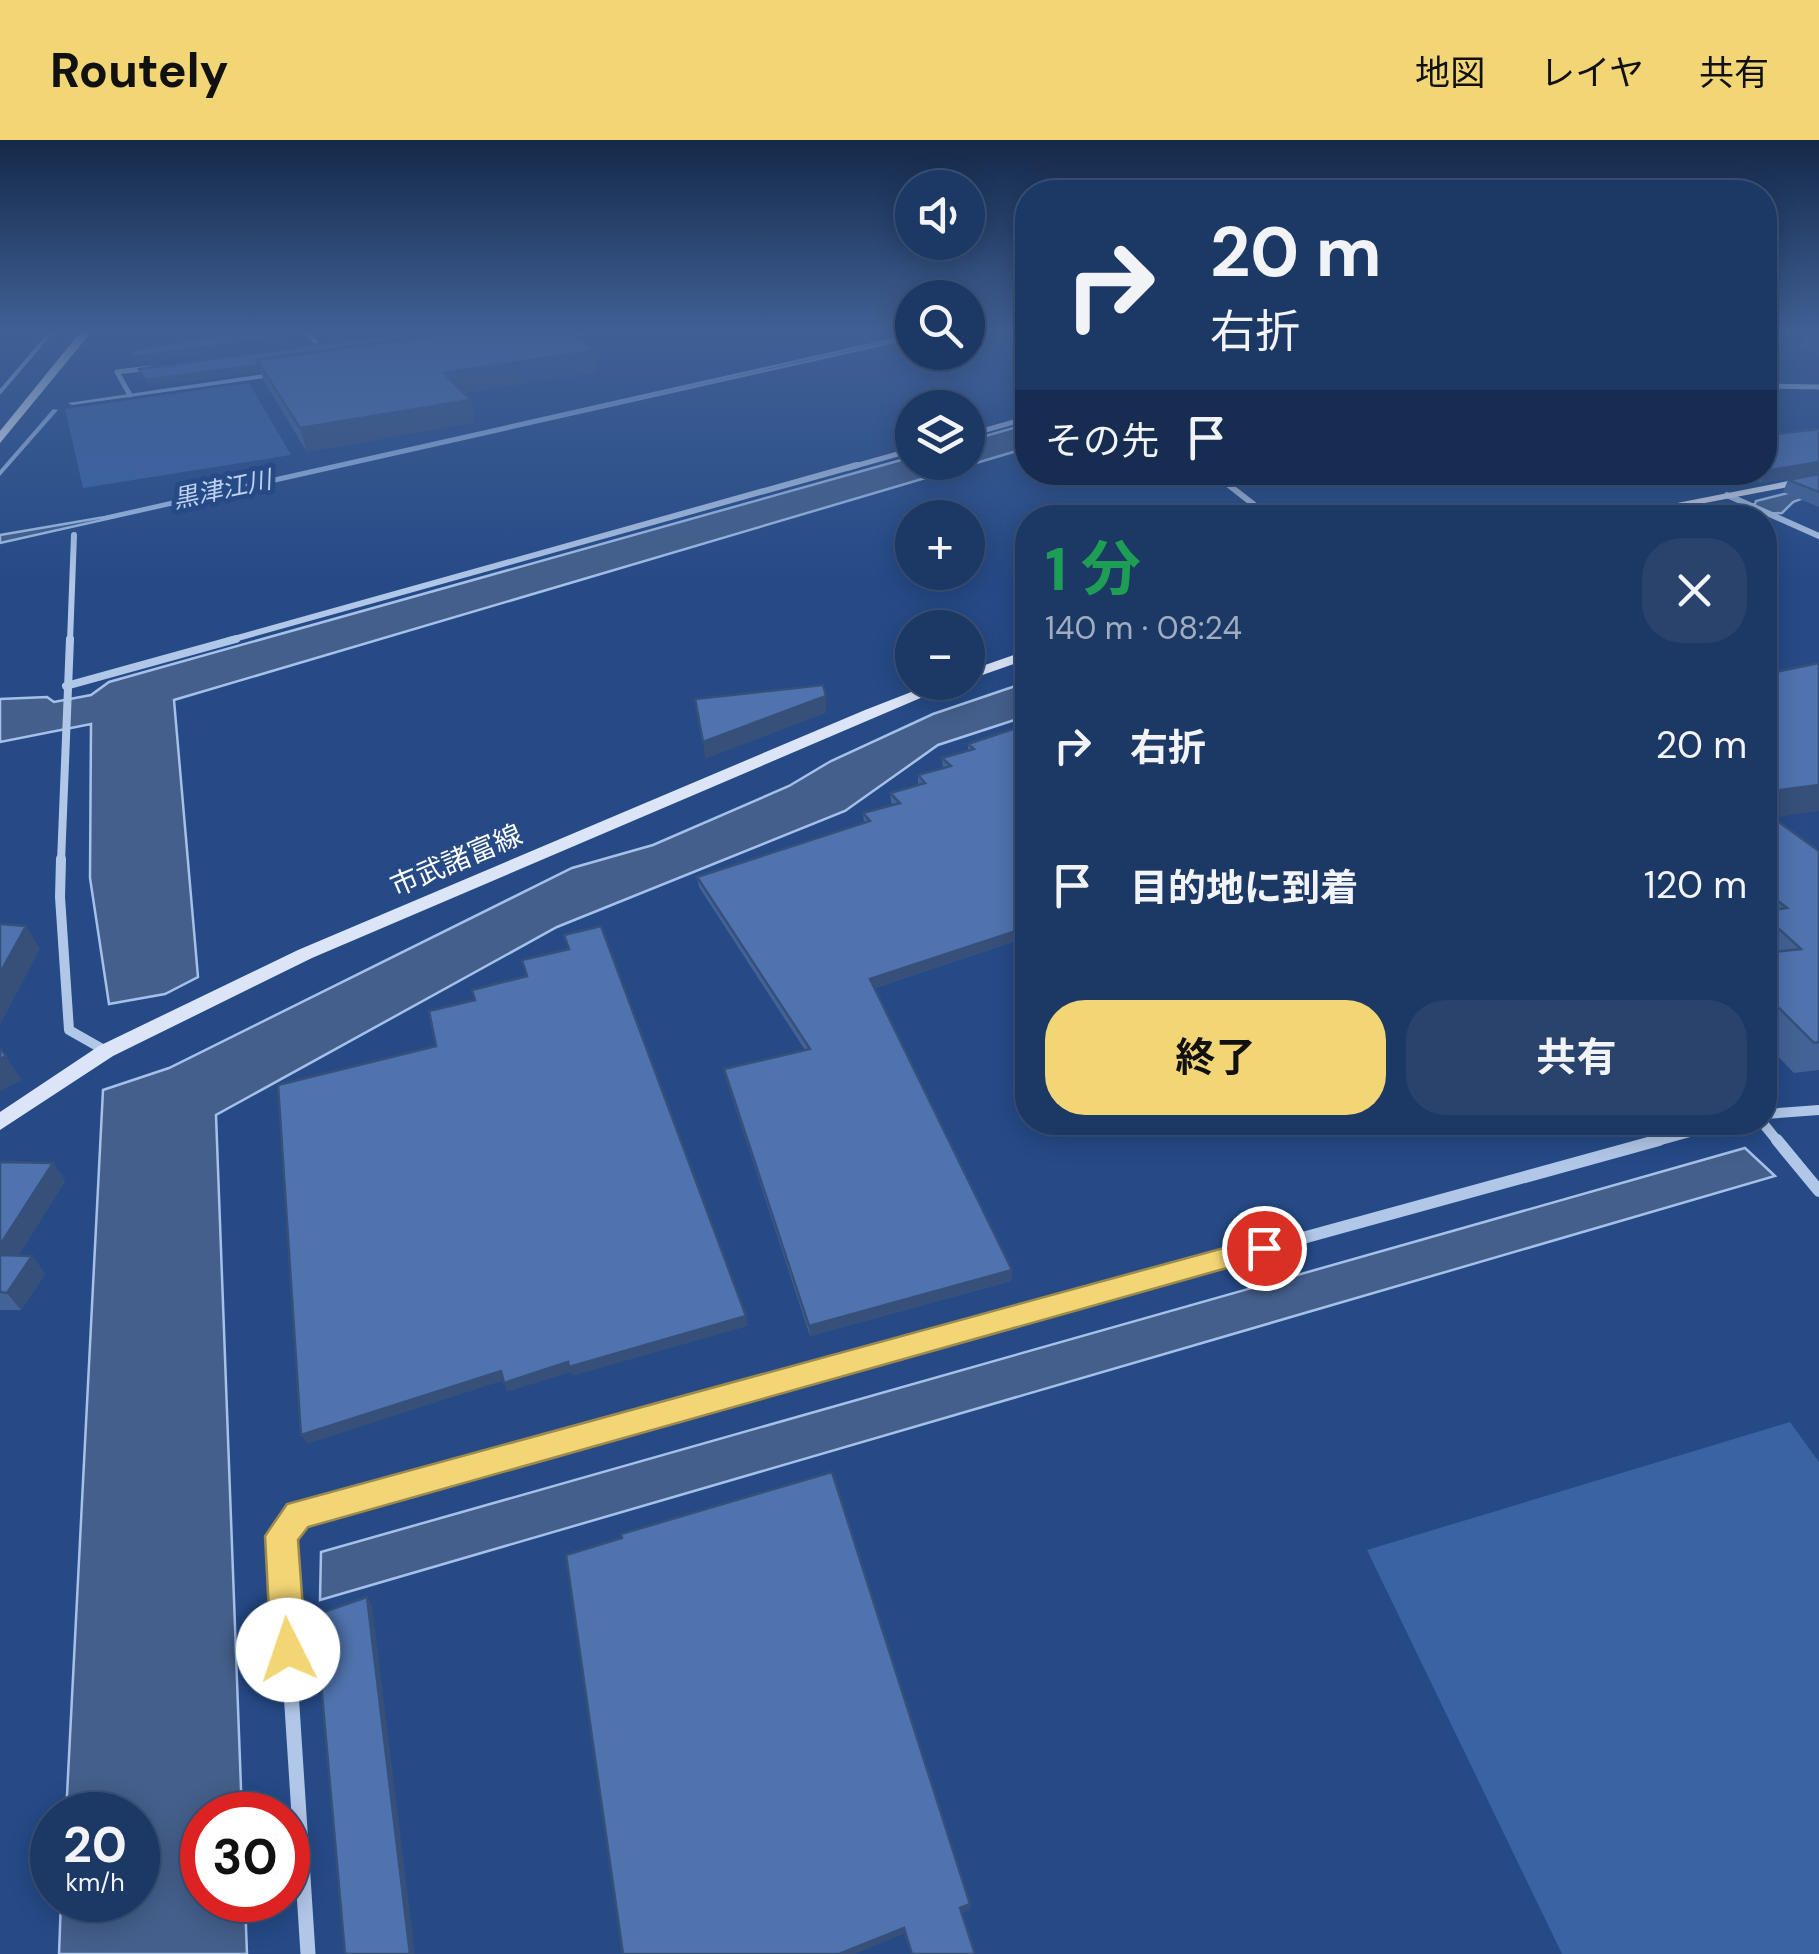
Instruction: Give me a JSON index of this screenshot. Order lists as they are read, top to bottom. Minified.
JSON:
{"streets":{"main road":["市武諸富線"]},"water":["黒津江川"],"page":{"header":"Routely","nav":["地図","レイヤ","共有"],"map_buttons":["+","−"],"turn":["20 m","右折"],"then":"その先","heading":["1 分","140 m · 08:24"],"list":[{"name":"右折","value":"20 m"},{"name":"目的地に到着","value":"120 m"}],"buttons":["終了","共有"],"speed":"20 km/h","limit":"30"}}
